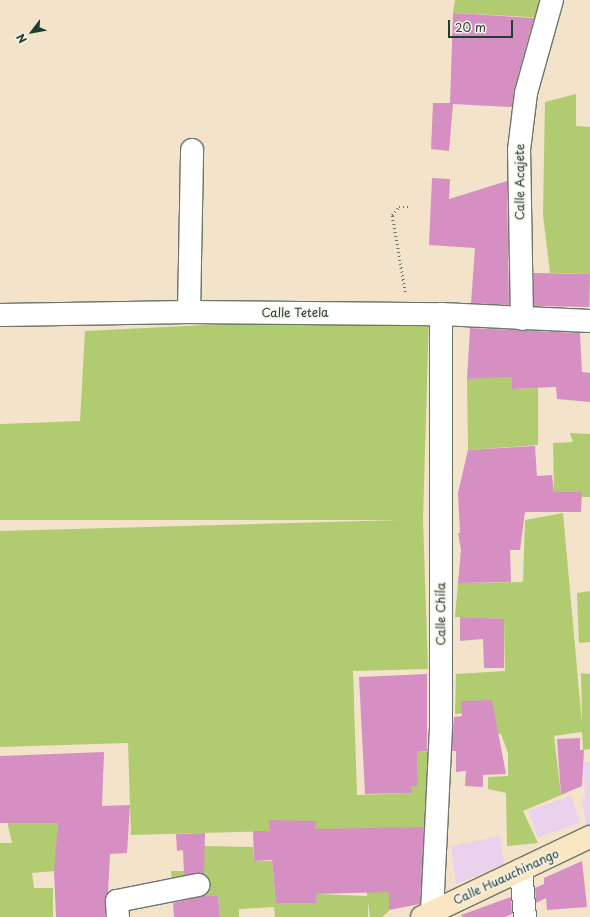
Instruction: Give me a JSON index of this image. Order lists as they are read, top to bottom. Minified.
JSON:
{"streets":{"main road":["Calle Huauchinango"],"street":["Calle Acajete","Calle Tetela","Calle Chila"]},"crossings":[["Calle Acajete","Calle Tetela"],["Calle Tetela","Calle Chila"],["Calle Chila","Calle Huauchinango"]],"scale_bar":"20 m","north":"bottom left"}
